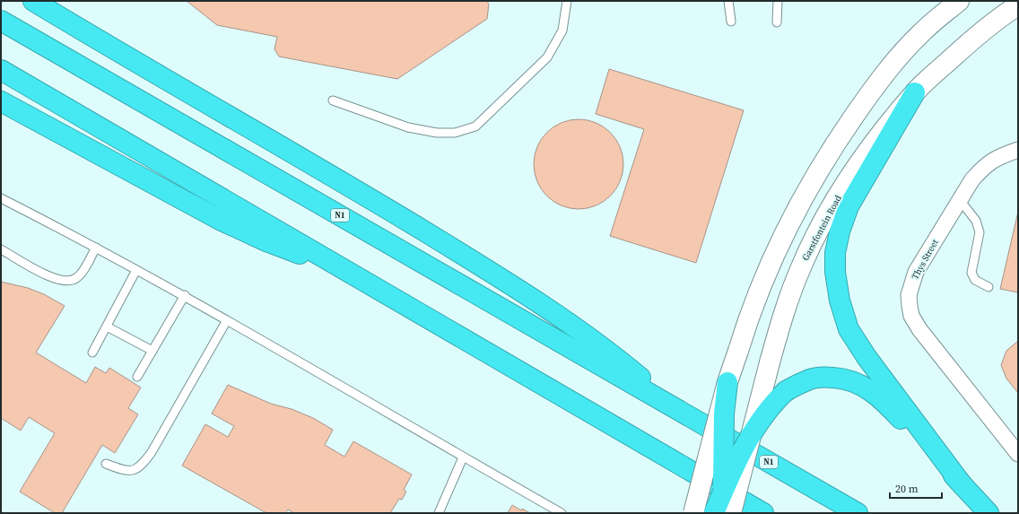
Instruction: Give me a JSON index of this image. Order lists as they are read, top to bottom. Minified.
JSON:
{"streets":{"highway":["N1"],"main road":["Garstfontein Road"],"street":["Thys Street"]},"scale_bar":"20 m"}
